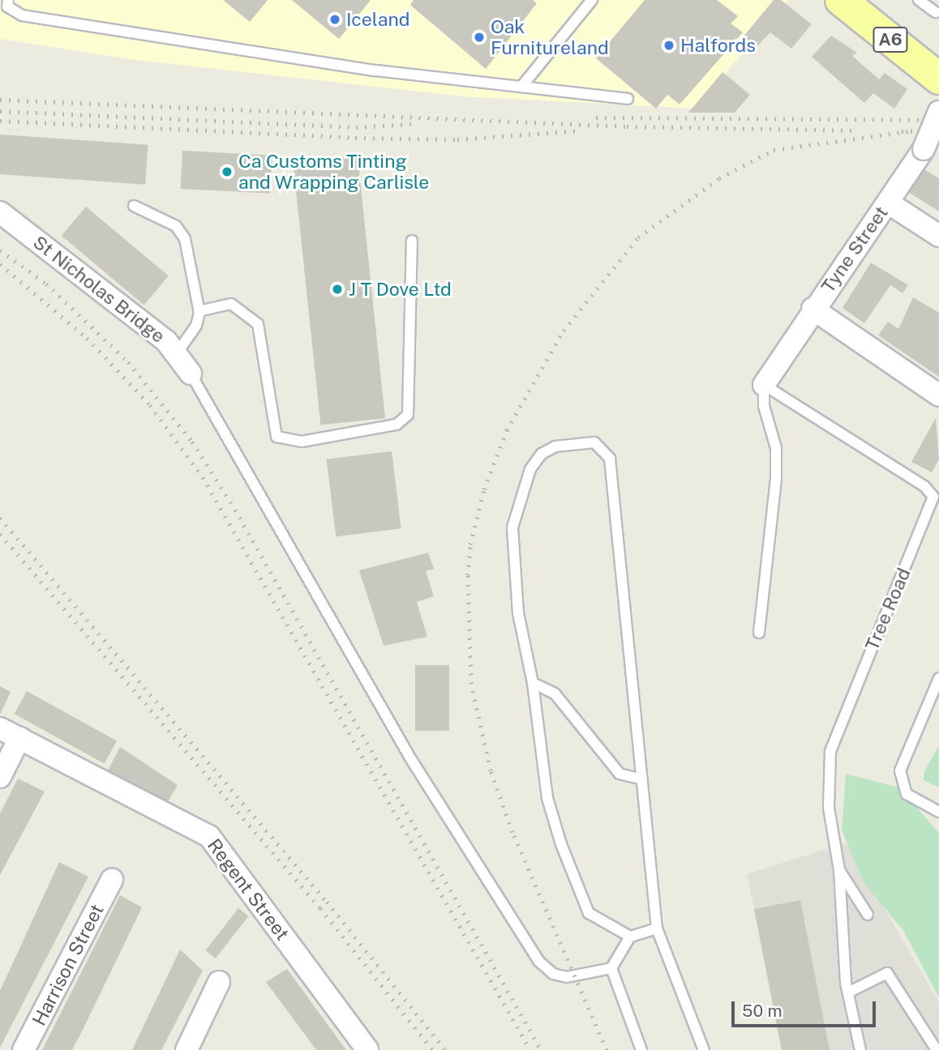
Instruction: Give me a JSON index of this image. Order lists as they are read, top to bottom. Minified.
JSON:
{"streets":{"main road":["A6"],"street":["Tyne Street","St Nicholas Bridge","Regent Street","Harrison Street"],"lane":["Tree Road"]},"places":["Iceland","Oak Furnitureland","Halfords","Ca Customs Tinting and Wrapping Carlisle","J T Dove Ltd"],"scale_bar":"50 m"}
